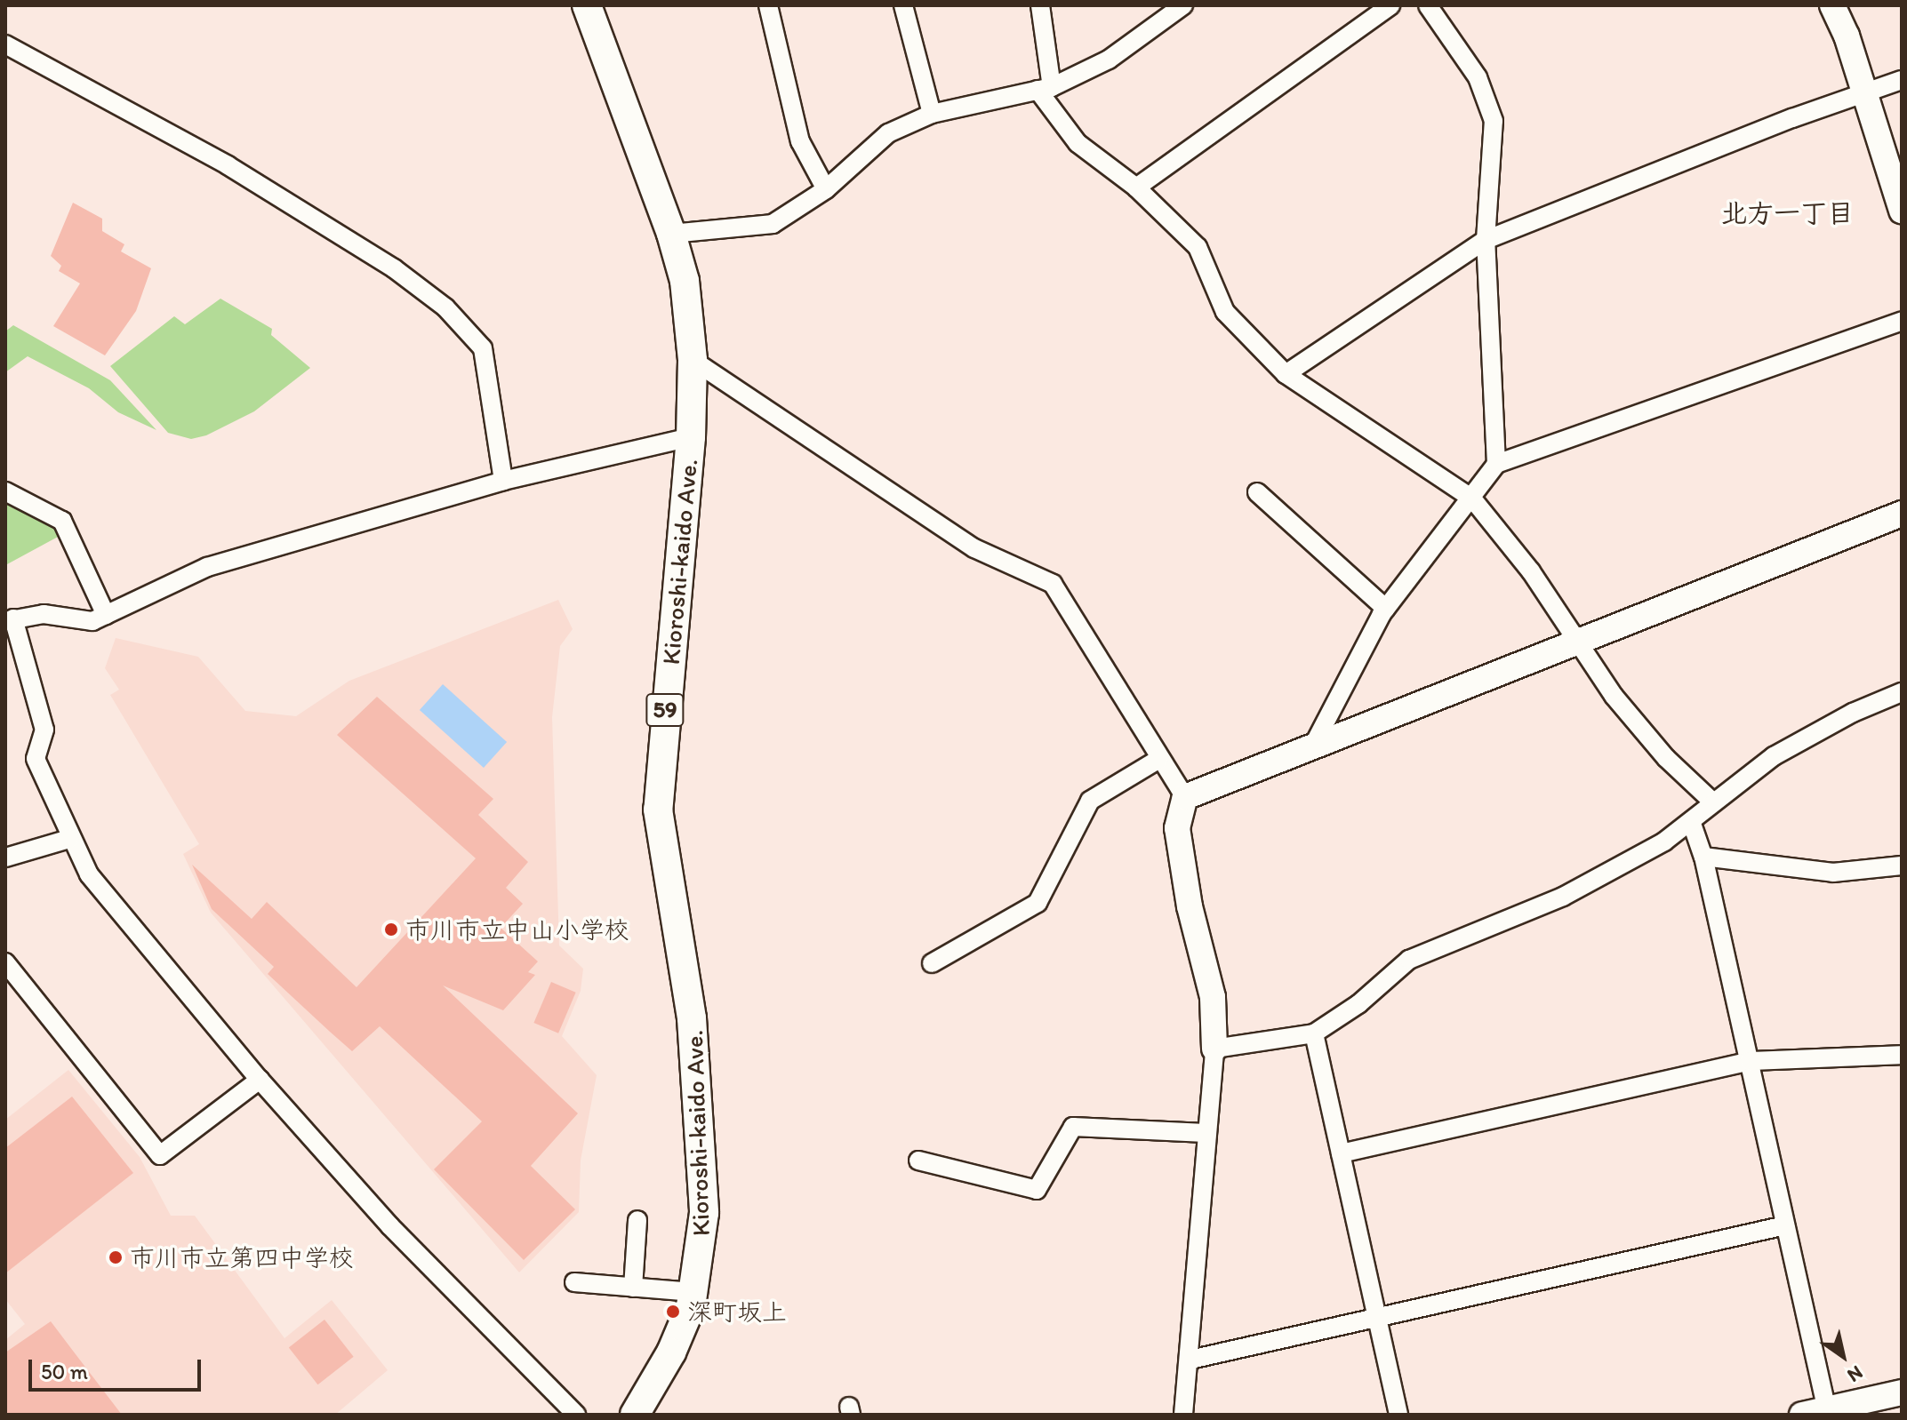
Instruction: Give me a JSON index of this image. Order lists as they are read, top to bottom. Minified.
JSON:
{"streets":{"main road":["Kioroshi-kaido Ave.","59"]},"districts":["北方一丁目"],"places":["市川市立中山小学校","市川市立第四中学校","深町坂上"],"scale_bar":"50 m","north":"bottom right"}
